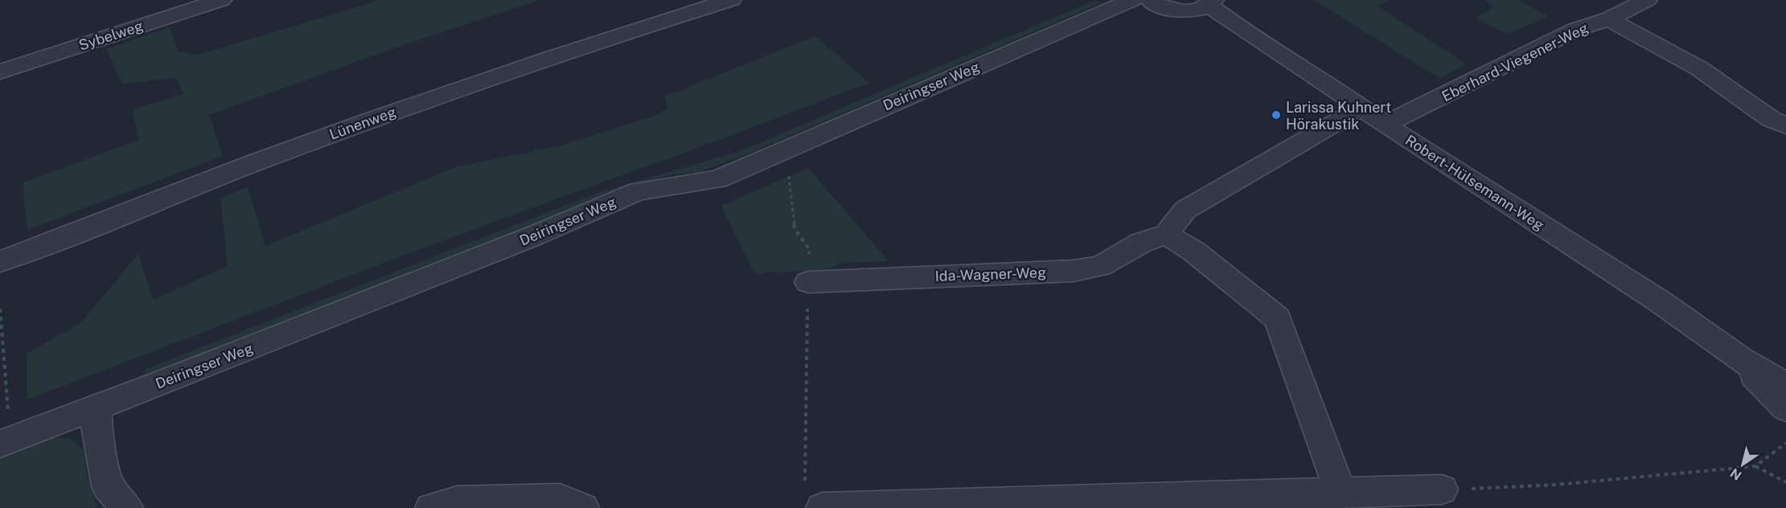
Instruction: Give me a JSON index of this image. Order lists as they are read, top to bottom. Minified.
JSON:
{"streets":{"street":["Sybelweg","Eberhard-Viegener-Weg","Deiringser Weg","Lünenweg","Robert-Hülsemann-Weg","Ida-Wagner-Weg"]},"crossings":[["Eberhard-Viegener-Weg","Robert-Hülsemann-Weg"]],"places":["Larissa Kuhnert Hörakustik"],"north":"bottom left"}
